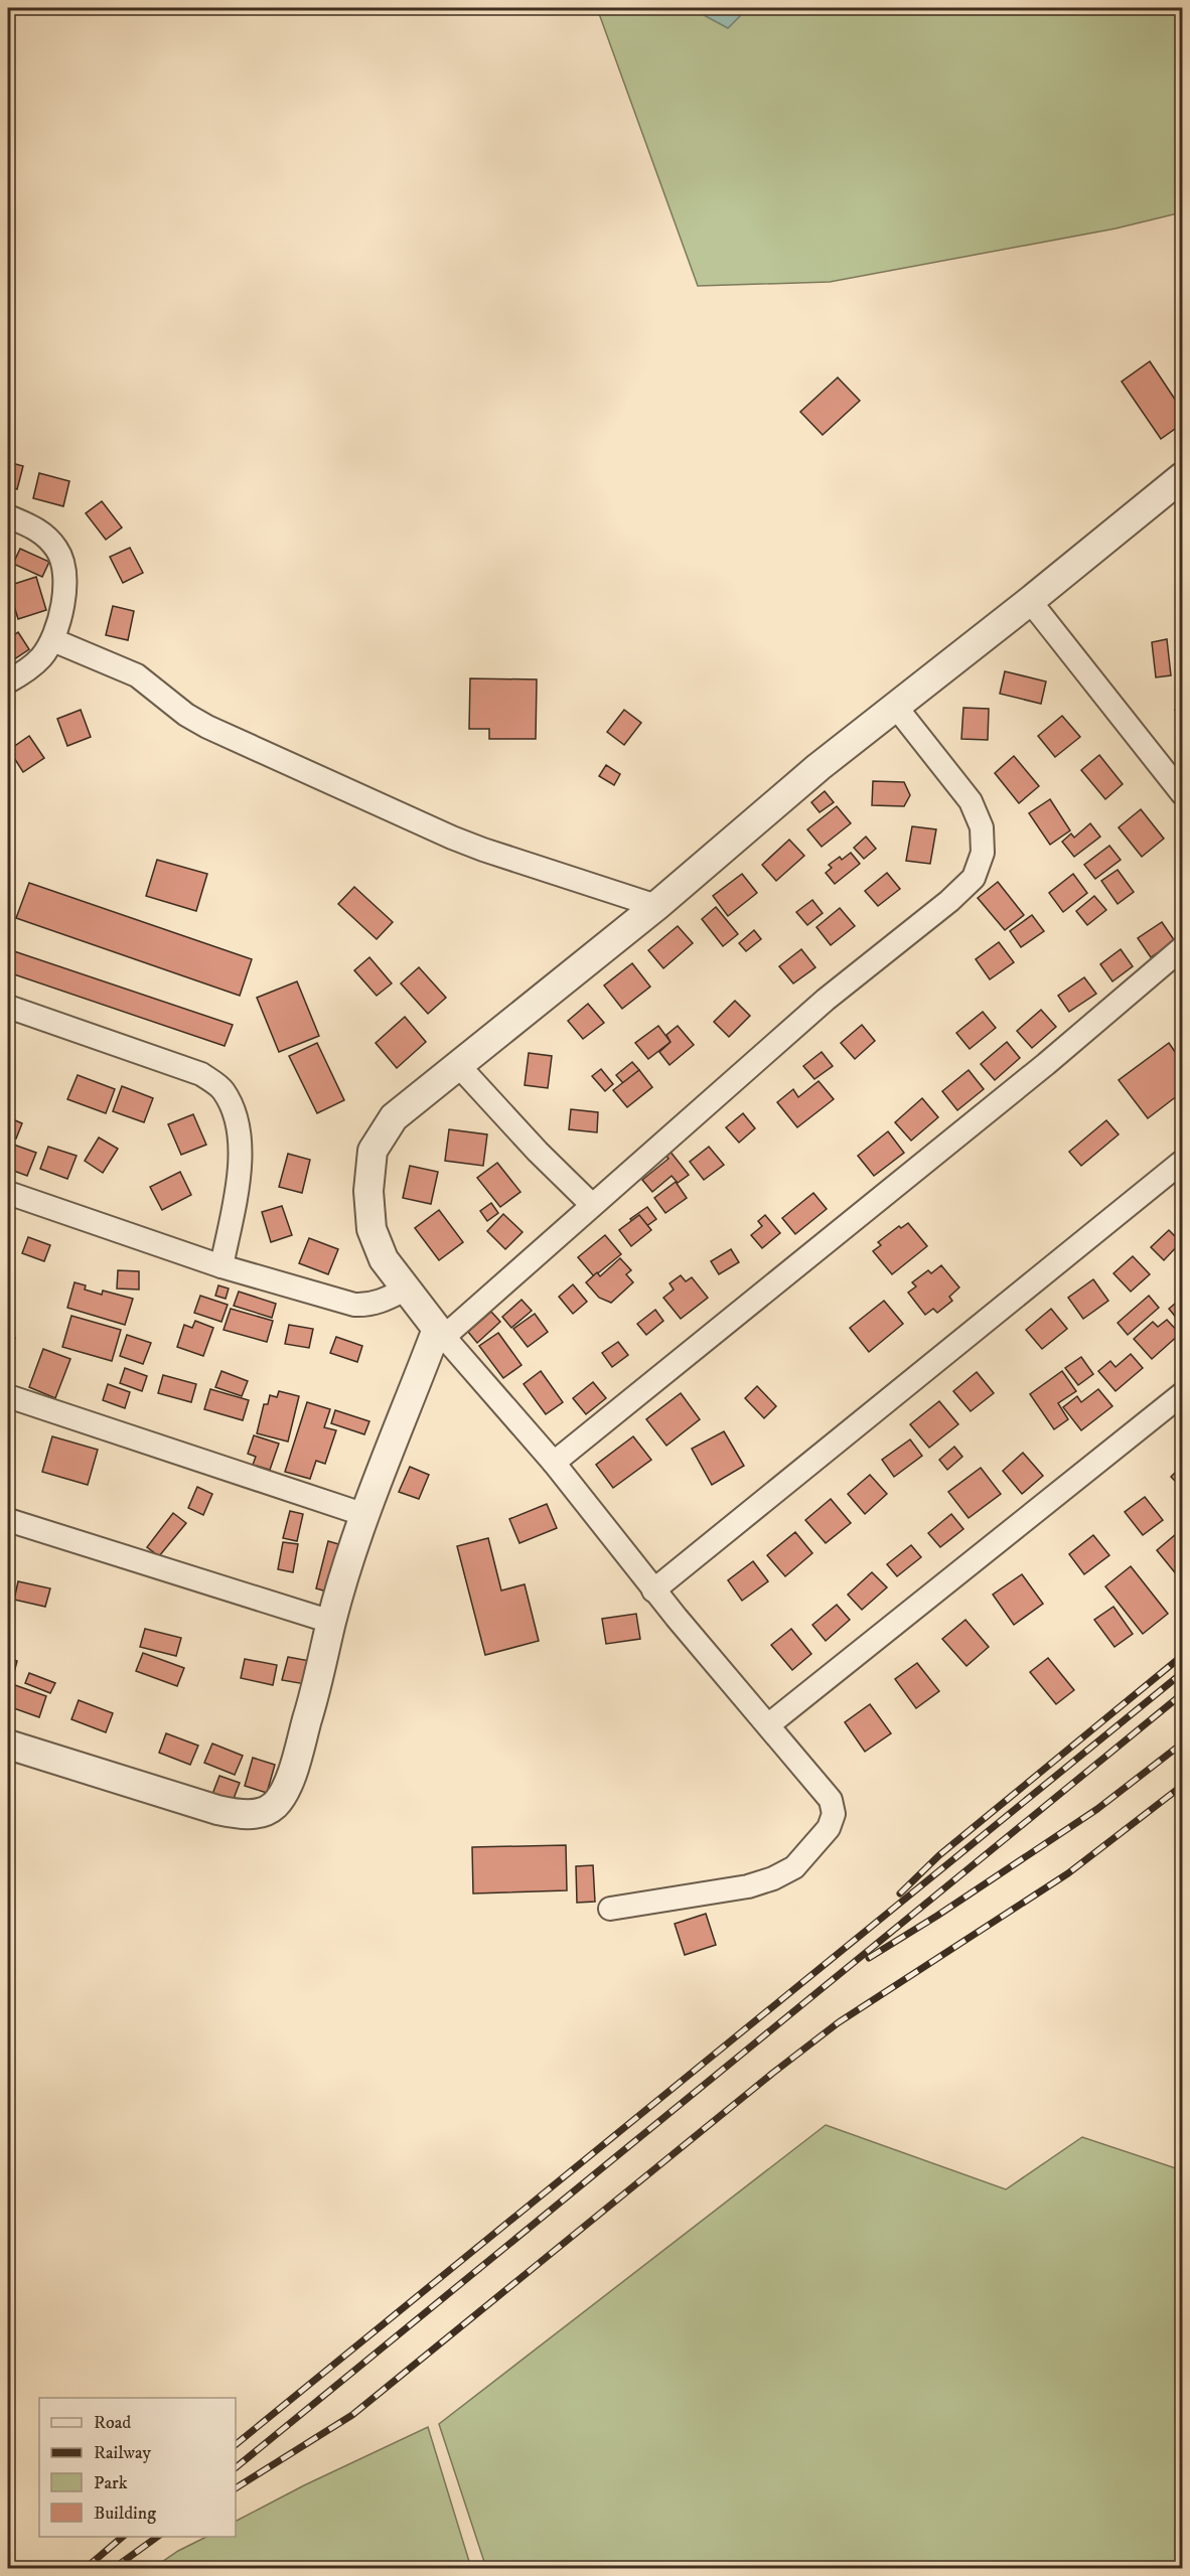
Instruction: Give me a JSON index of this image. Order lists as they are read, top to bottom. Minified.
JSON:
{"legend":["Road","Railway","Park","Building"]}
